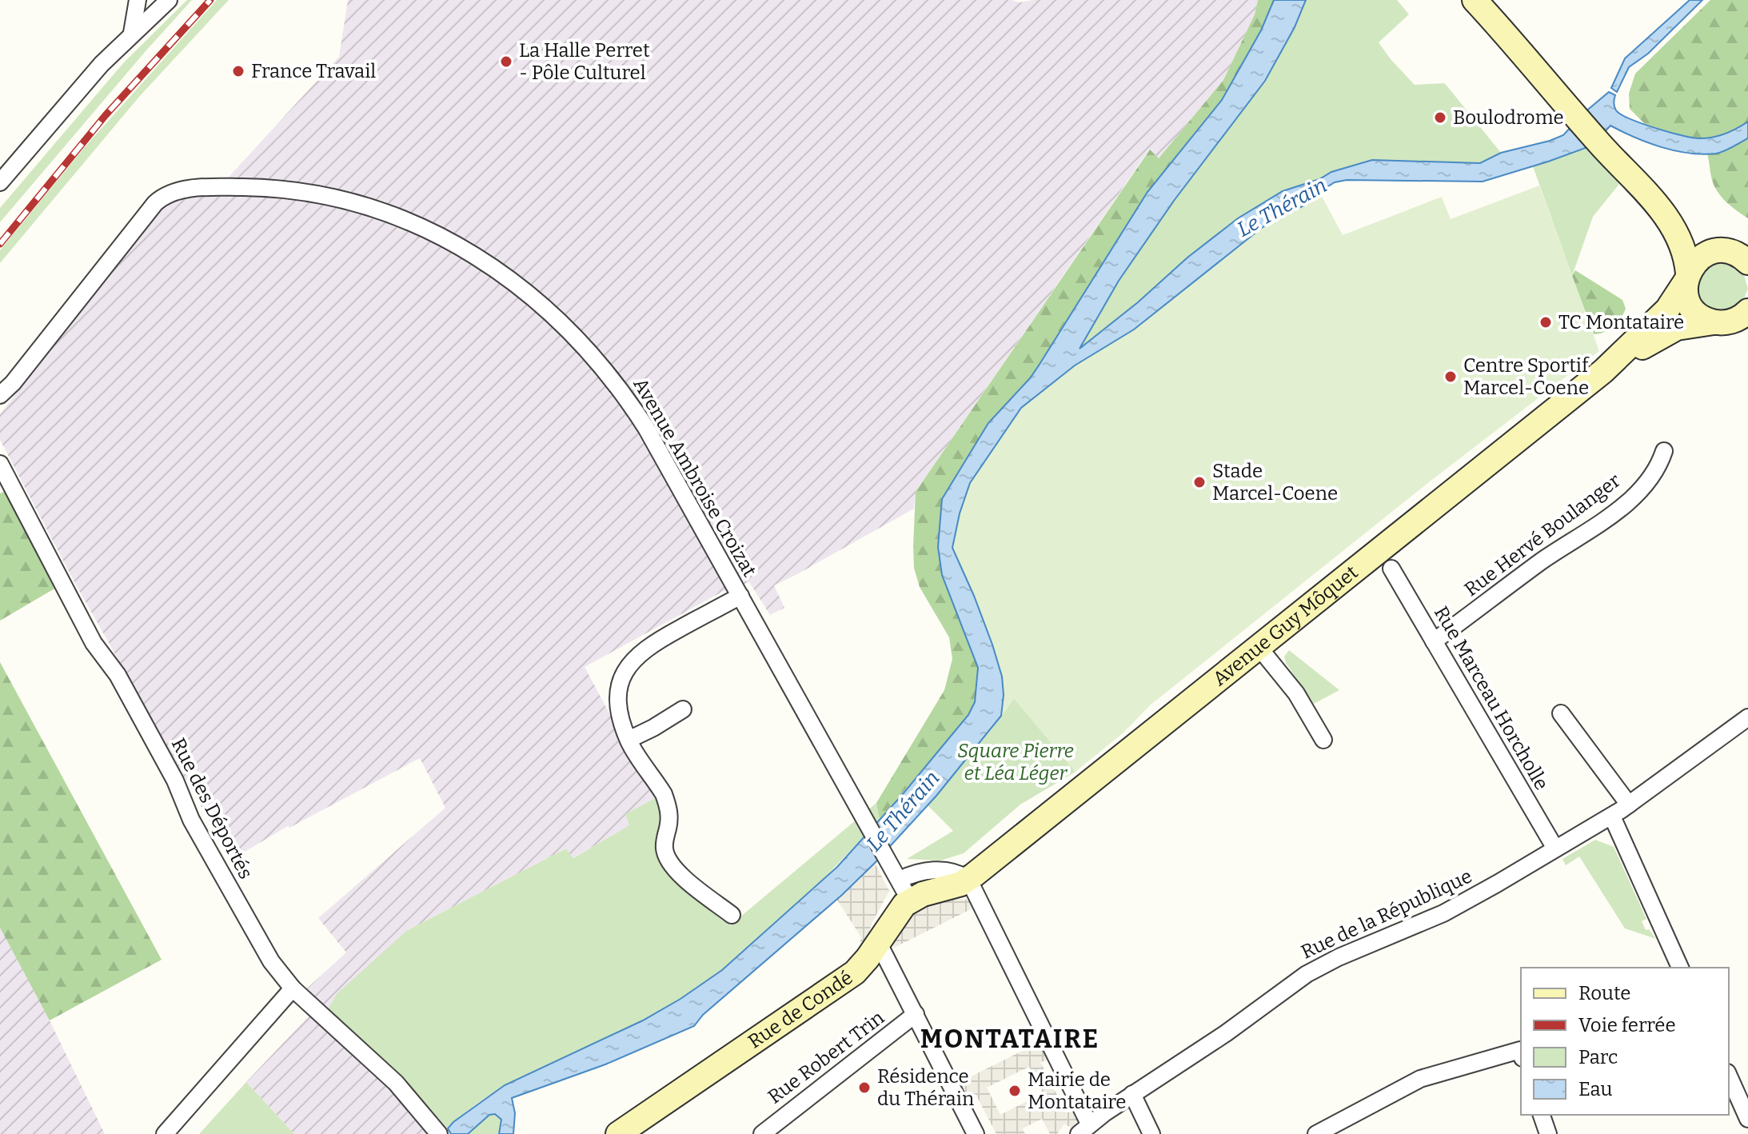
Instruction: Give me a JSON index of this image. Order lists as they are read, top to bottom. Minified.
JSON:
{"streets":{"main road":["Avenue Guy Môquet","Rue de Condé"],"street":["Avenue Ambroise Croizat","Rue Hervé Boulanger","Rue Marceau Horcholle","Rue des Déportés","Rue de la République","Rue Robert Trin"]},"crossings":[["Avenue Ambroise Croizat","Rue de Condé"],["Rue Hervé Boulanger","Rue Marceau Horcholle"],["Avenue Guy Môquet","Rue de Condé"],["Rue Marceau Horcholle","Rue de la République"]],"districts":["MONTATAIRE"],"water":["Le Thérain"],"parks":["Square Pierre et Léa Léger"],"places":["La Halle Perret - Pôle Culturel","France Travail","Boulodrome","TC Montataire","Centre Sportif Marcel-Coene","Stade Marcel-Coene","Résidence du Thérain","Mairie de Montataire"],"legend":["Route","Voie ferrée","Parc","Eau"]}
